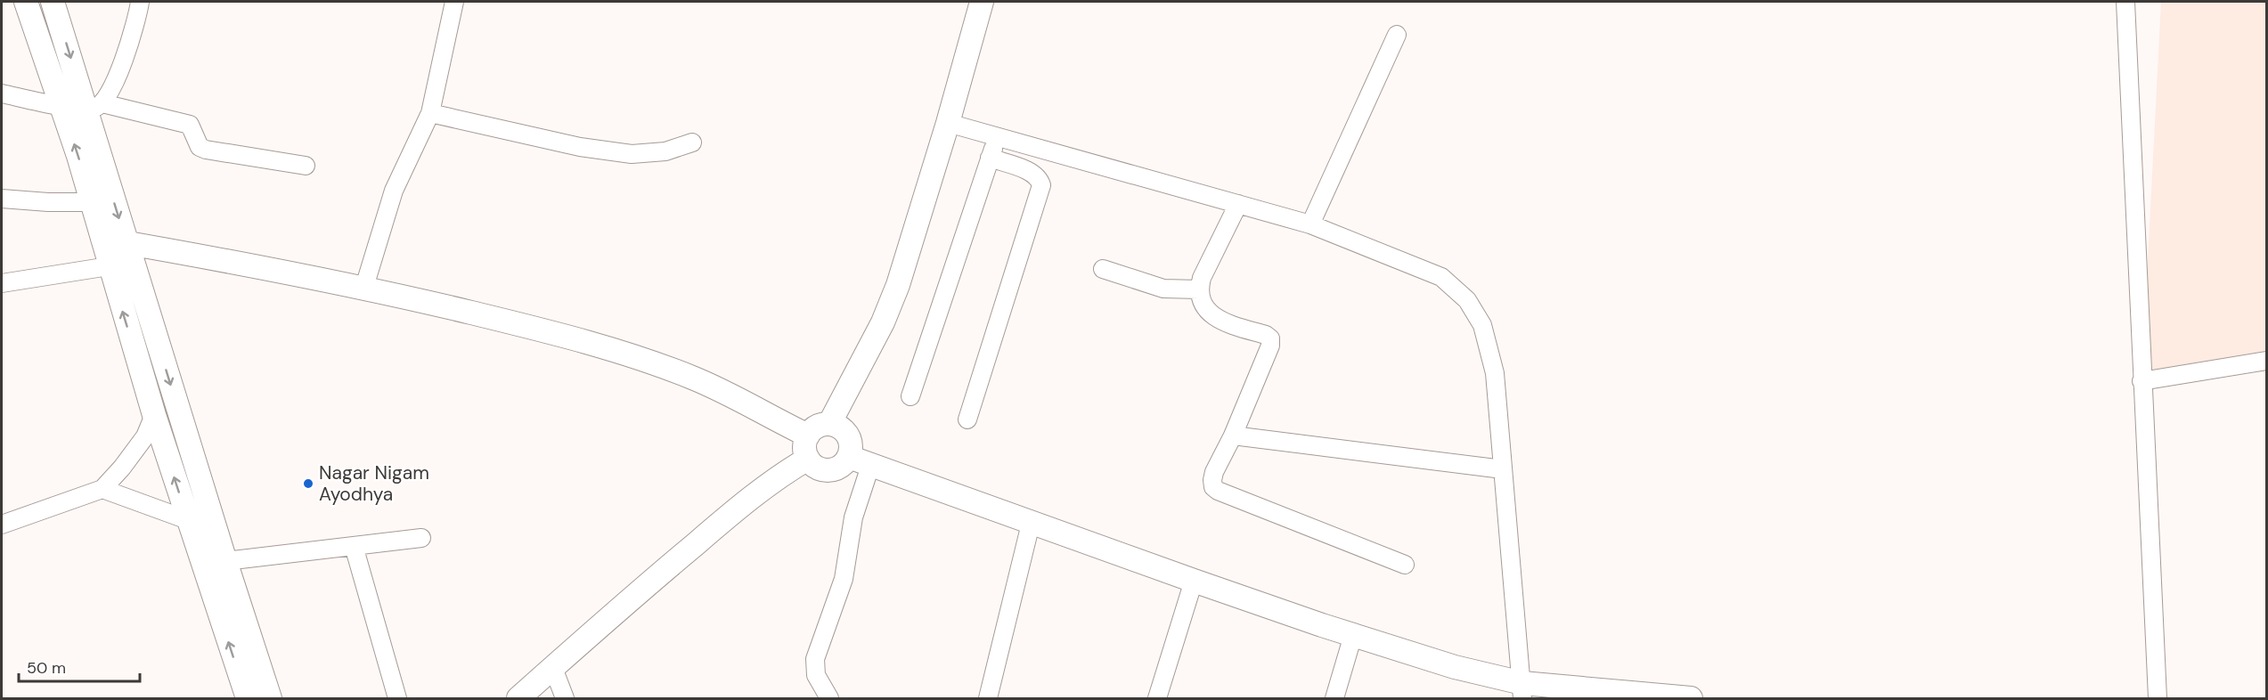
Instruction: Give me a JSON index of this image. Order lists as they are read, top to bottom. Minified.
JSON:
{"places":["Nagar Nigam Ayodhya"],"scale_bar":"50 m"}
